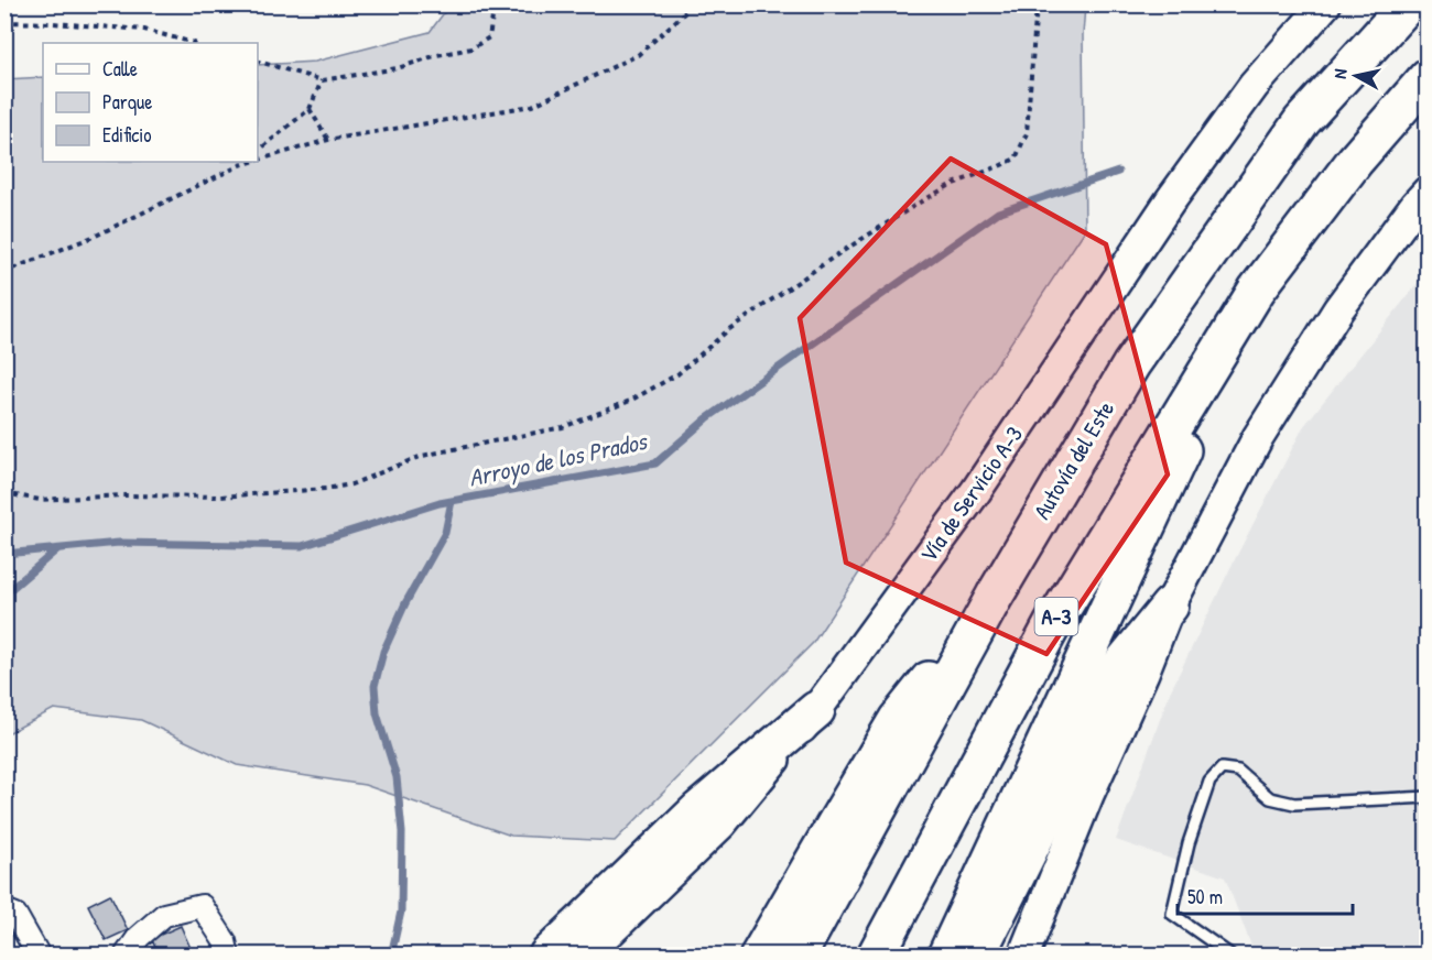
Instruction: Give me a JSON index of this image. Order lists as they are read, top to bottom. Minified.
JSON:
{"streets":{"highway":["Autovía del Este","A-3"],"main road":["Vía de Servicio A-3"]},"water":["Arroyo de los Prados"],"legend":["Calle","Parque","Edificio"],"scale_bar":"50 m","north":"left"}
